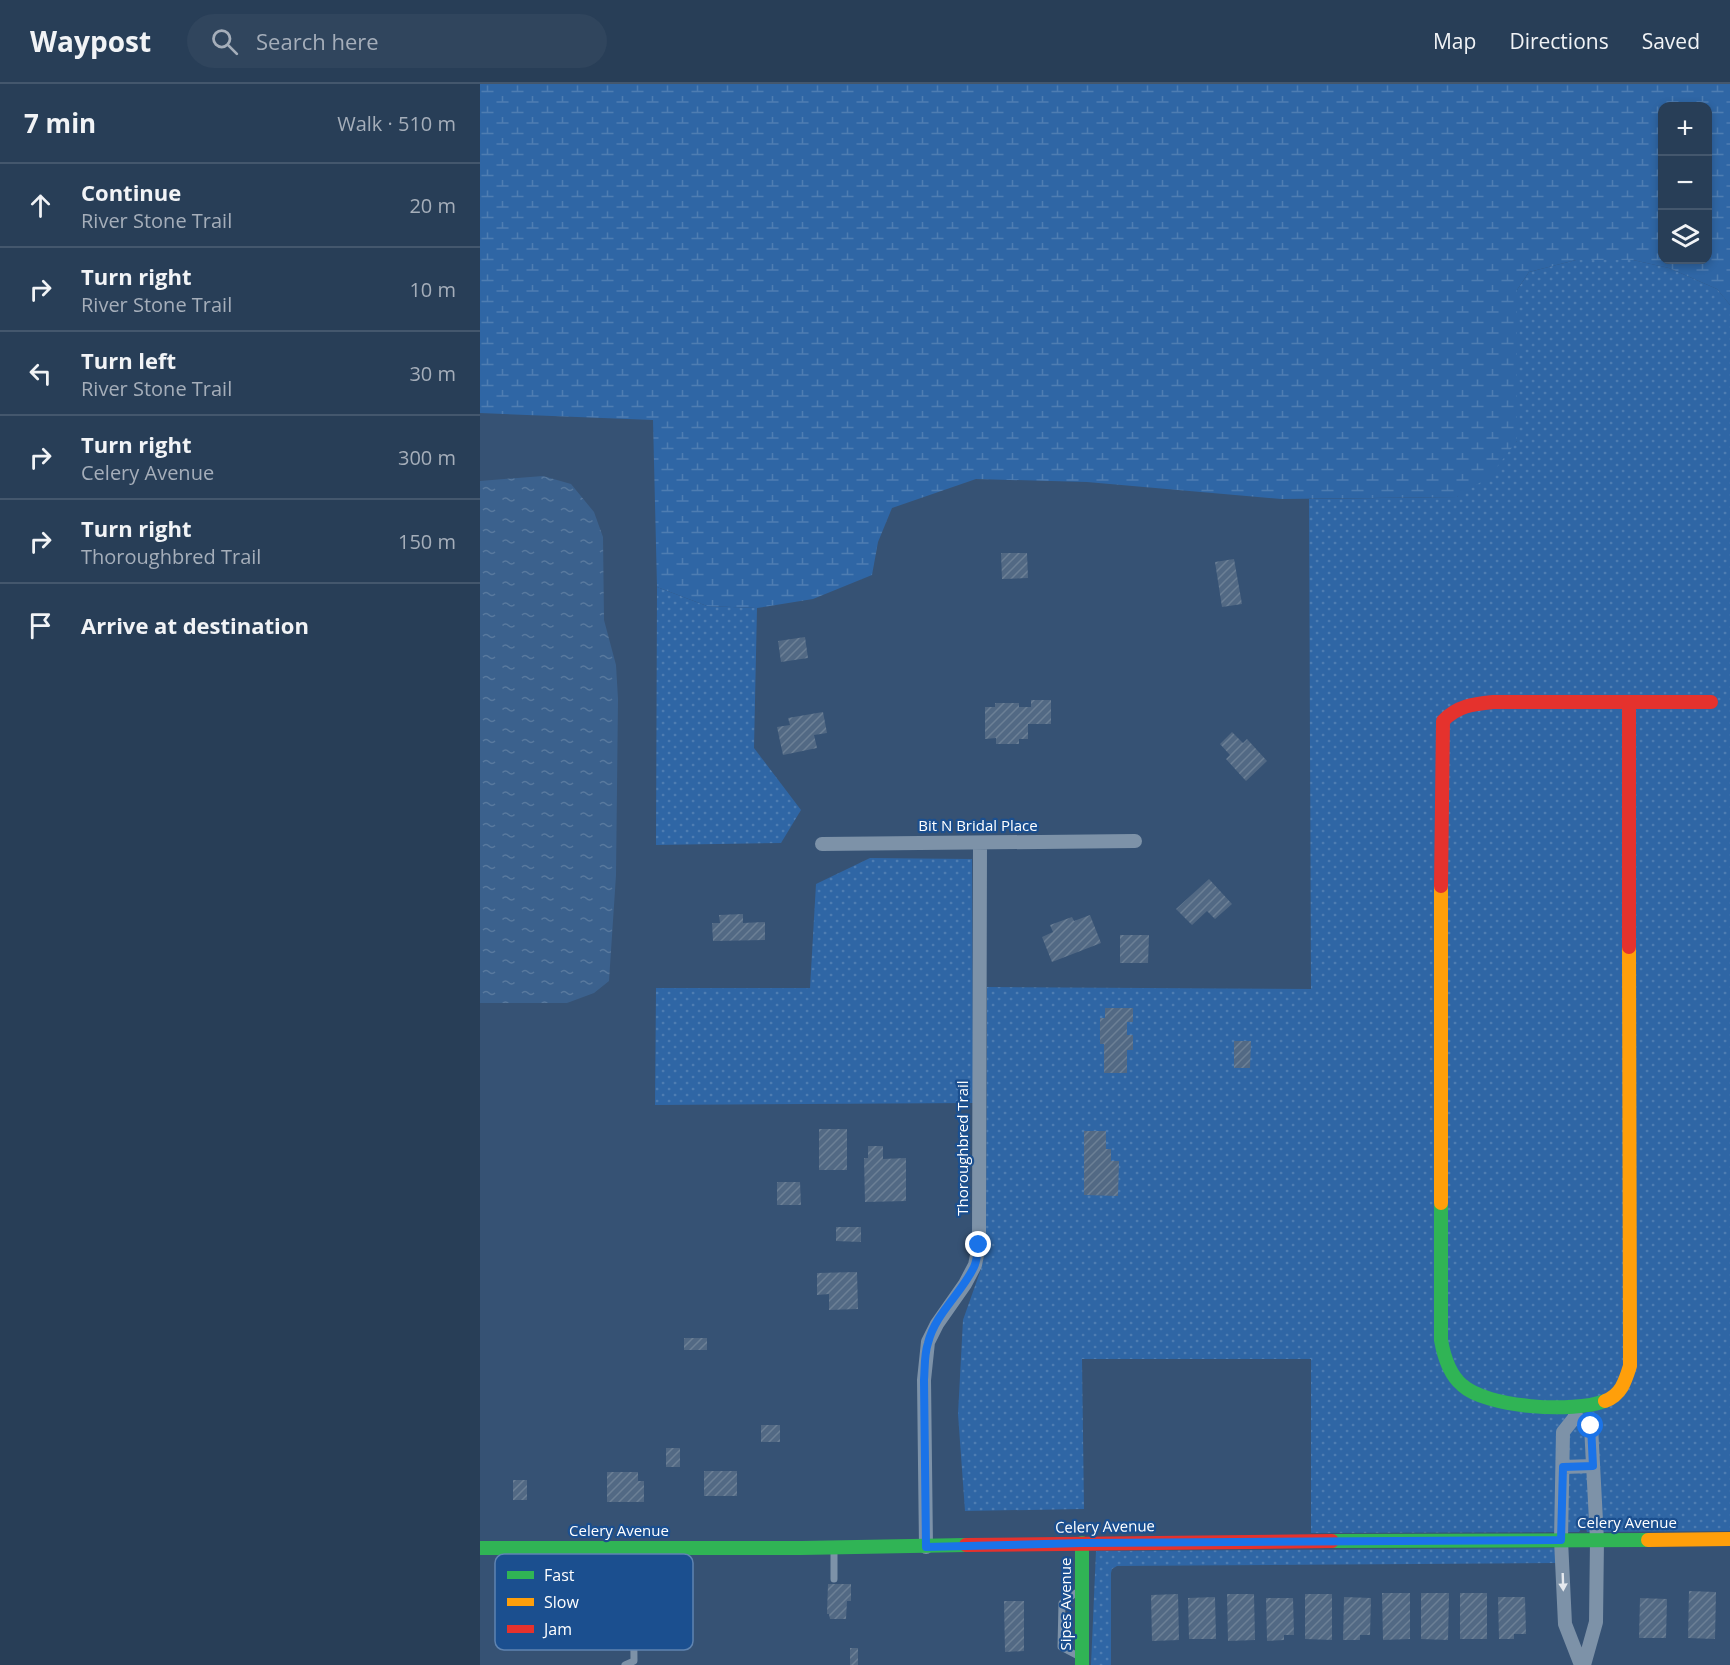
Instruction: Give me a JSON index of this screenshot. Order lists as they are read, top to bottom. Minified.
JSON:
{"streets":{"street":["Bit N Bridal Place","Thoroughbred Trail","Celery Avenue","Sipes Avenue"]},"crossings":[["Bit N Bridal Place","Thoroughbred Trail"],["Thoroughbred Trail","Celery Avenue"],["Celery Avenue","Sipes Avenue"]],"legend":["Fast","Slow","Jam"],"page":{"header":"Waypost","search":"Search here","nav":["Map","Directions","Saved"],"heading":["7 min","Walk · 510 m"],"map_buttons":["+","−"],"list":[["Continue","River Stone Trail","20 m"],["Turn right","River Stone Trail","10 m"],["Turn left","River Stone Trail","30 m"],["Turn right","Celery Avenue","300 m"],["Turn right","Thoroughbred Trail","150 m"],"Arrive at destination"]}}
